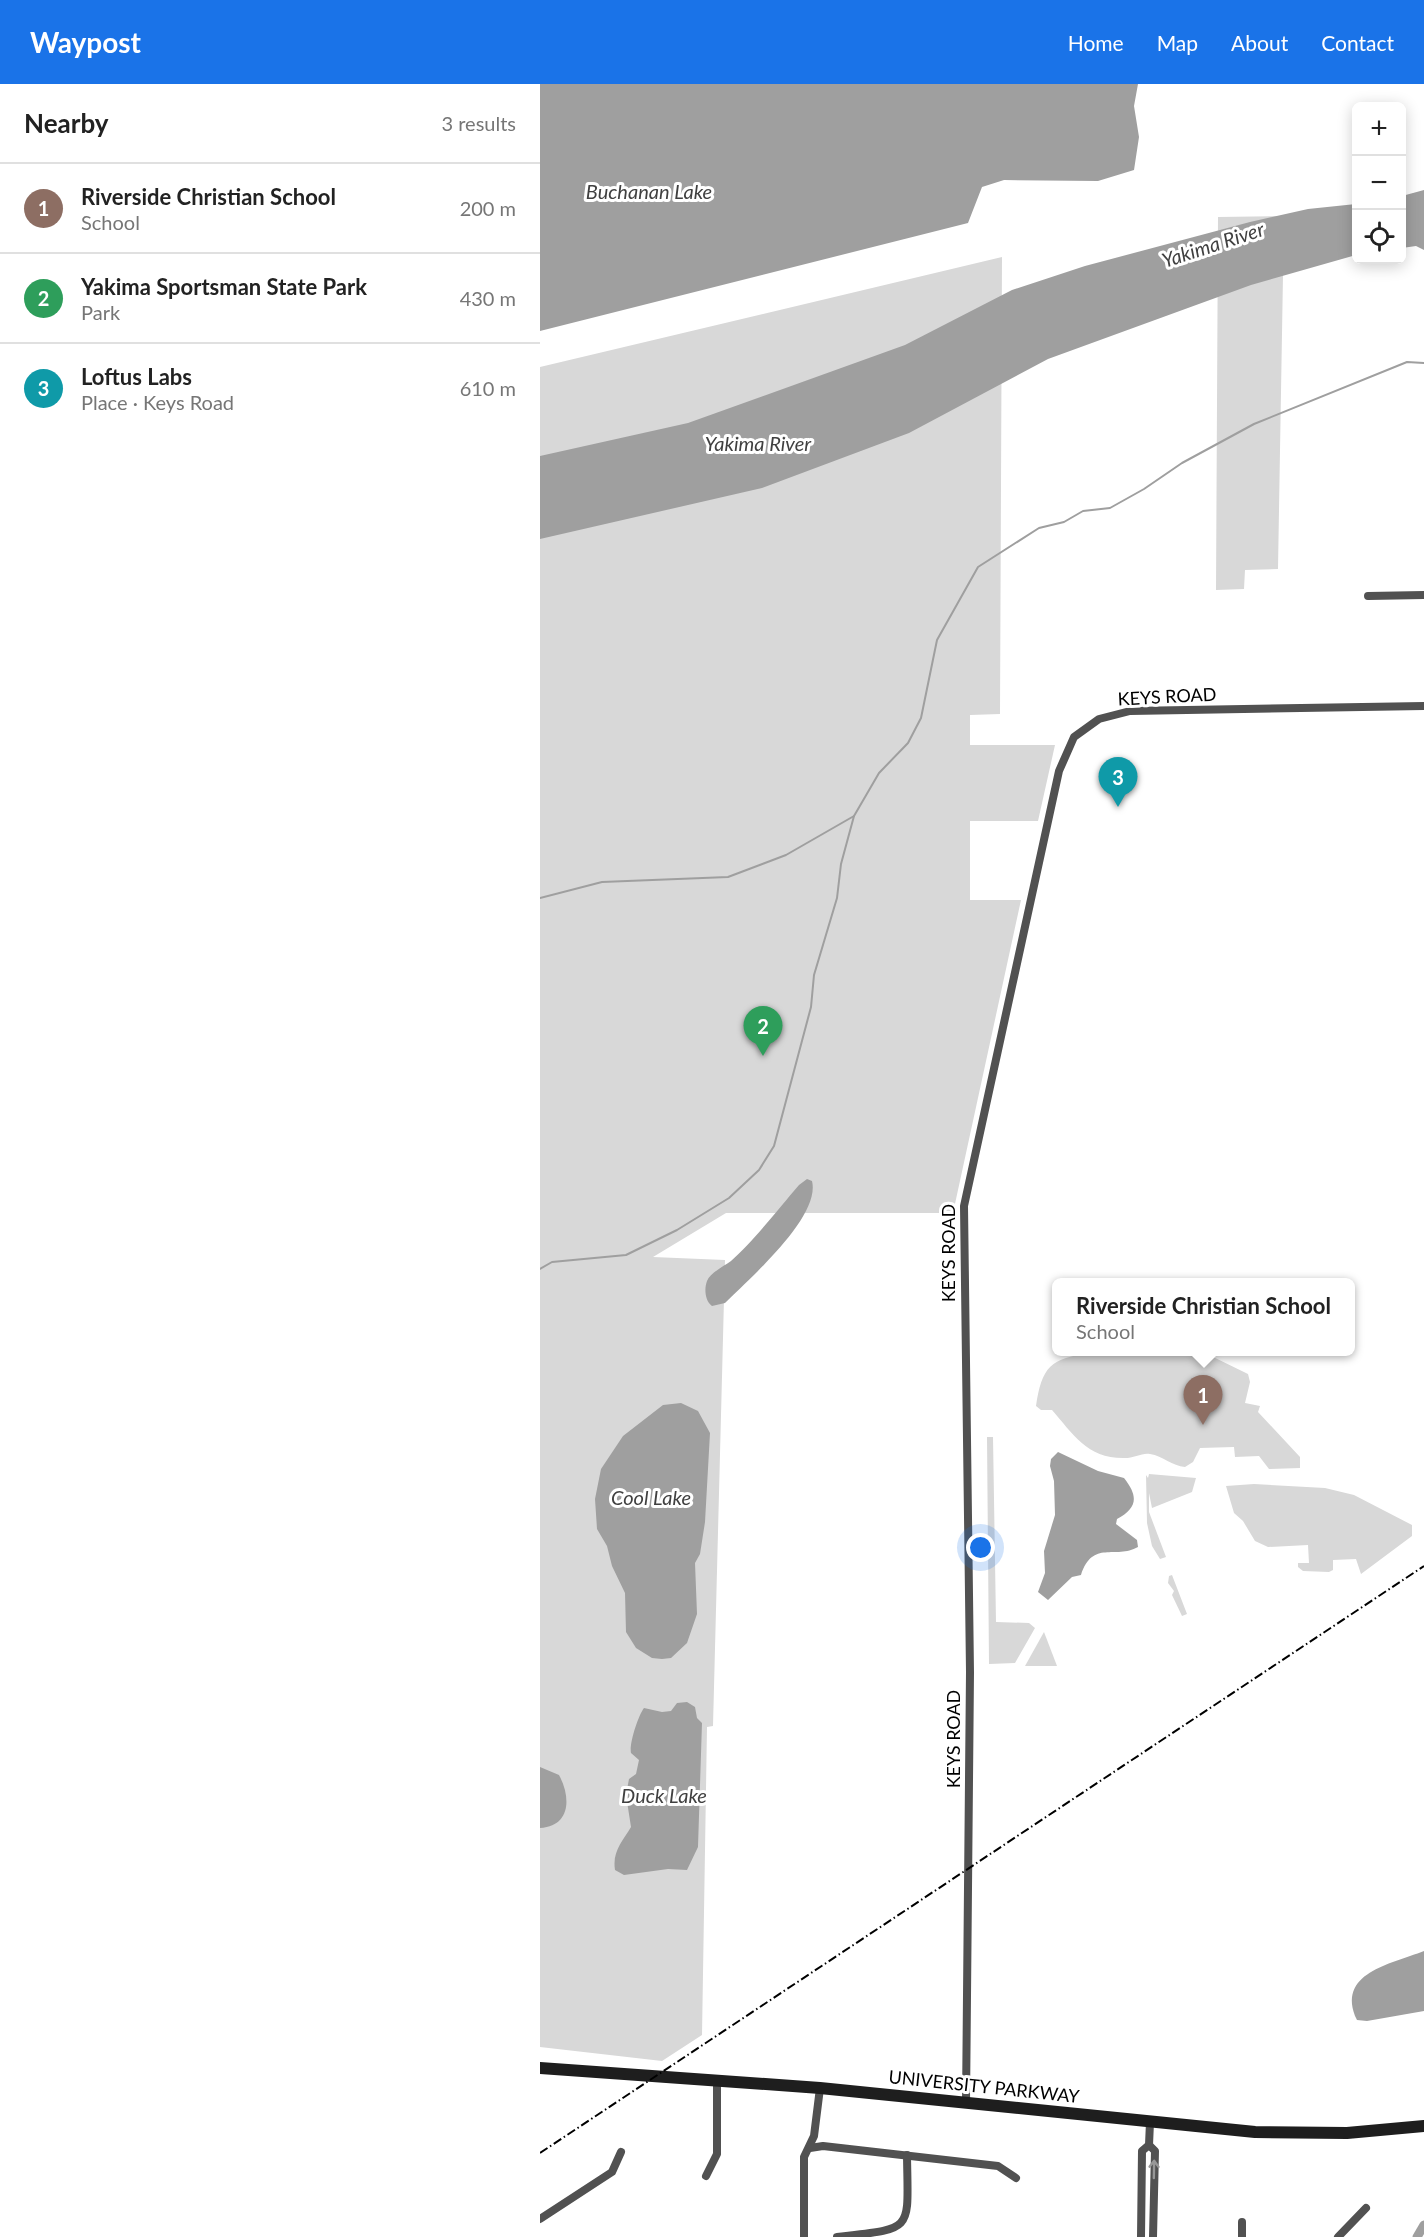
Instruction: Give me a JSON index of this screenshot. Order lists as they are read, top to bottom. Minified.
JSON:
{"streets":{"main road":["UNIVERSITY PARKWAY"],"street":["KEYS ROAD"]},"crossings":[["KEYS ROAD","UNIVERSITY PARKWAY"]],"water":["Buchanan Lake","Yakima River","Cool Lake","Duck Lake"],"page":{"header":"Waypost","nav":["Home","Map","About","Contact"],"heading":["Nearby","3 results"],"map_buttons":["+","−"],"list":[{"mark":"1","name":"Riverside Christian School","note":"School","value":"200 m"},{"mark":"2","name":"Yakima Sportsman State Park","note":"Park","value":"430 m"},{"mark":"3","name":"Loftus Labs","note":"Place · Keys Road","value":"610 m"}],"pins":["3","2","1"],"popup":["Riverside Christian School","School"]}}
